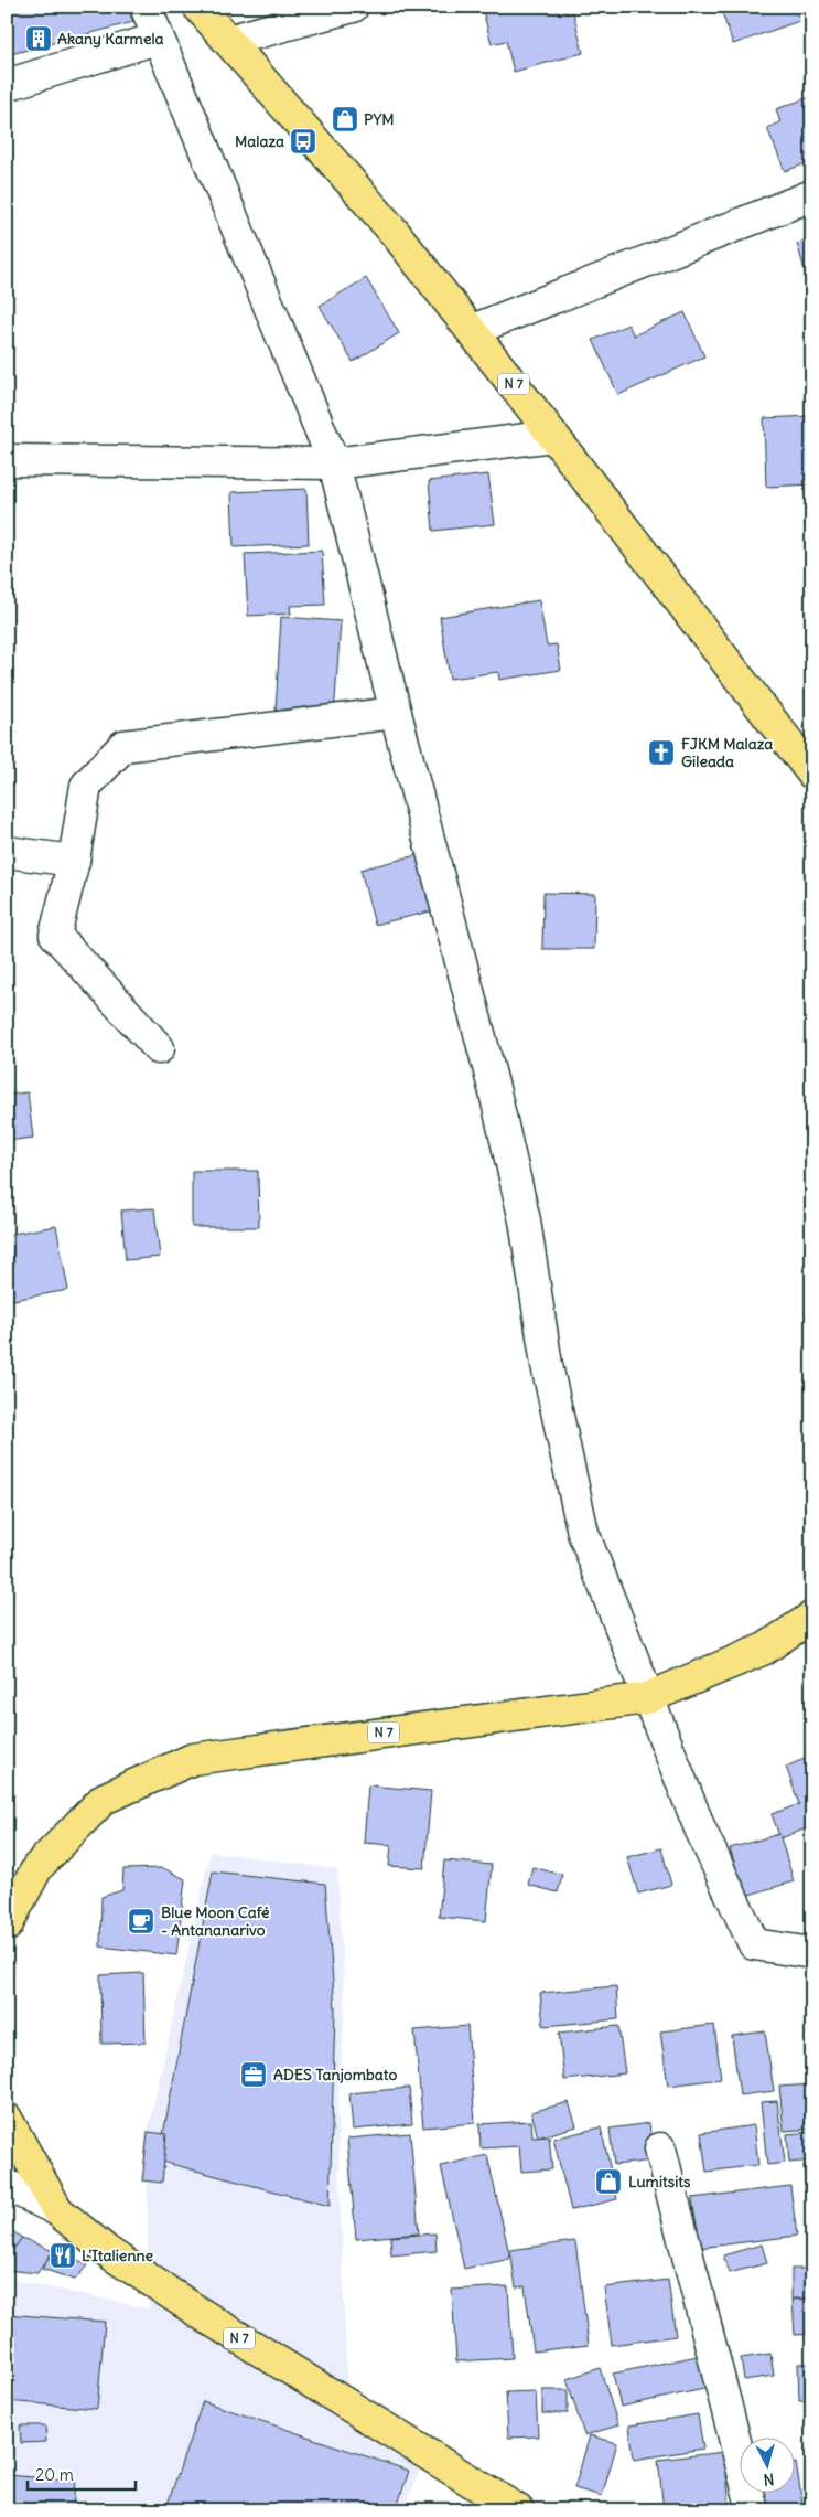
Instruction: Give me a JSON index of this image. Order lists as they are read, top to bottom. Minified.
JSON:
{"streets":{"main road":["N 7"]},"places":{"building":["Akany Karmela"],"shop":["PYM","Lumitsits"],"bus stop":["Malaza"],"church":["FJKM Malaza Gileada"],"cafe":["Blue Moon Café - Antananarivo"],"office":["ADES Tanjombato"],"restaurant":["L'Italienne"]},"scale_bar":"20 m","north":"bottom"}
